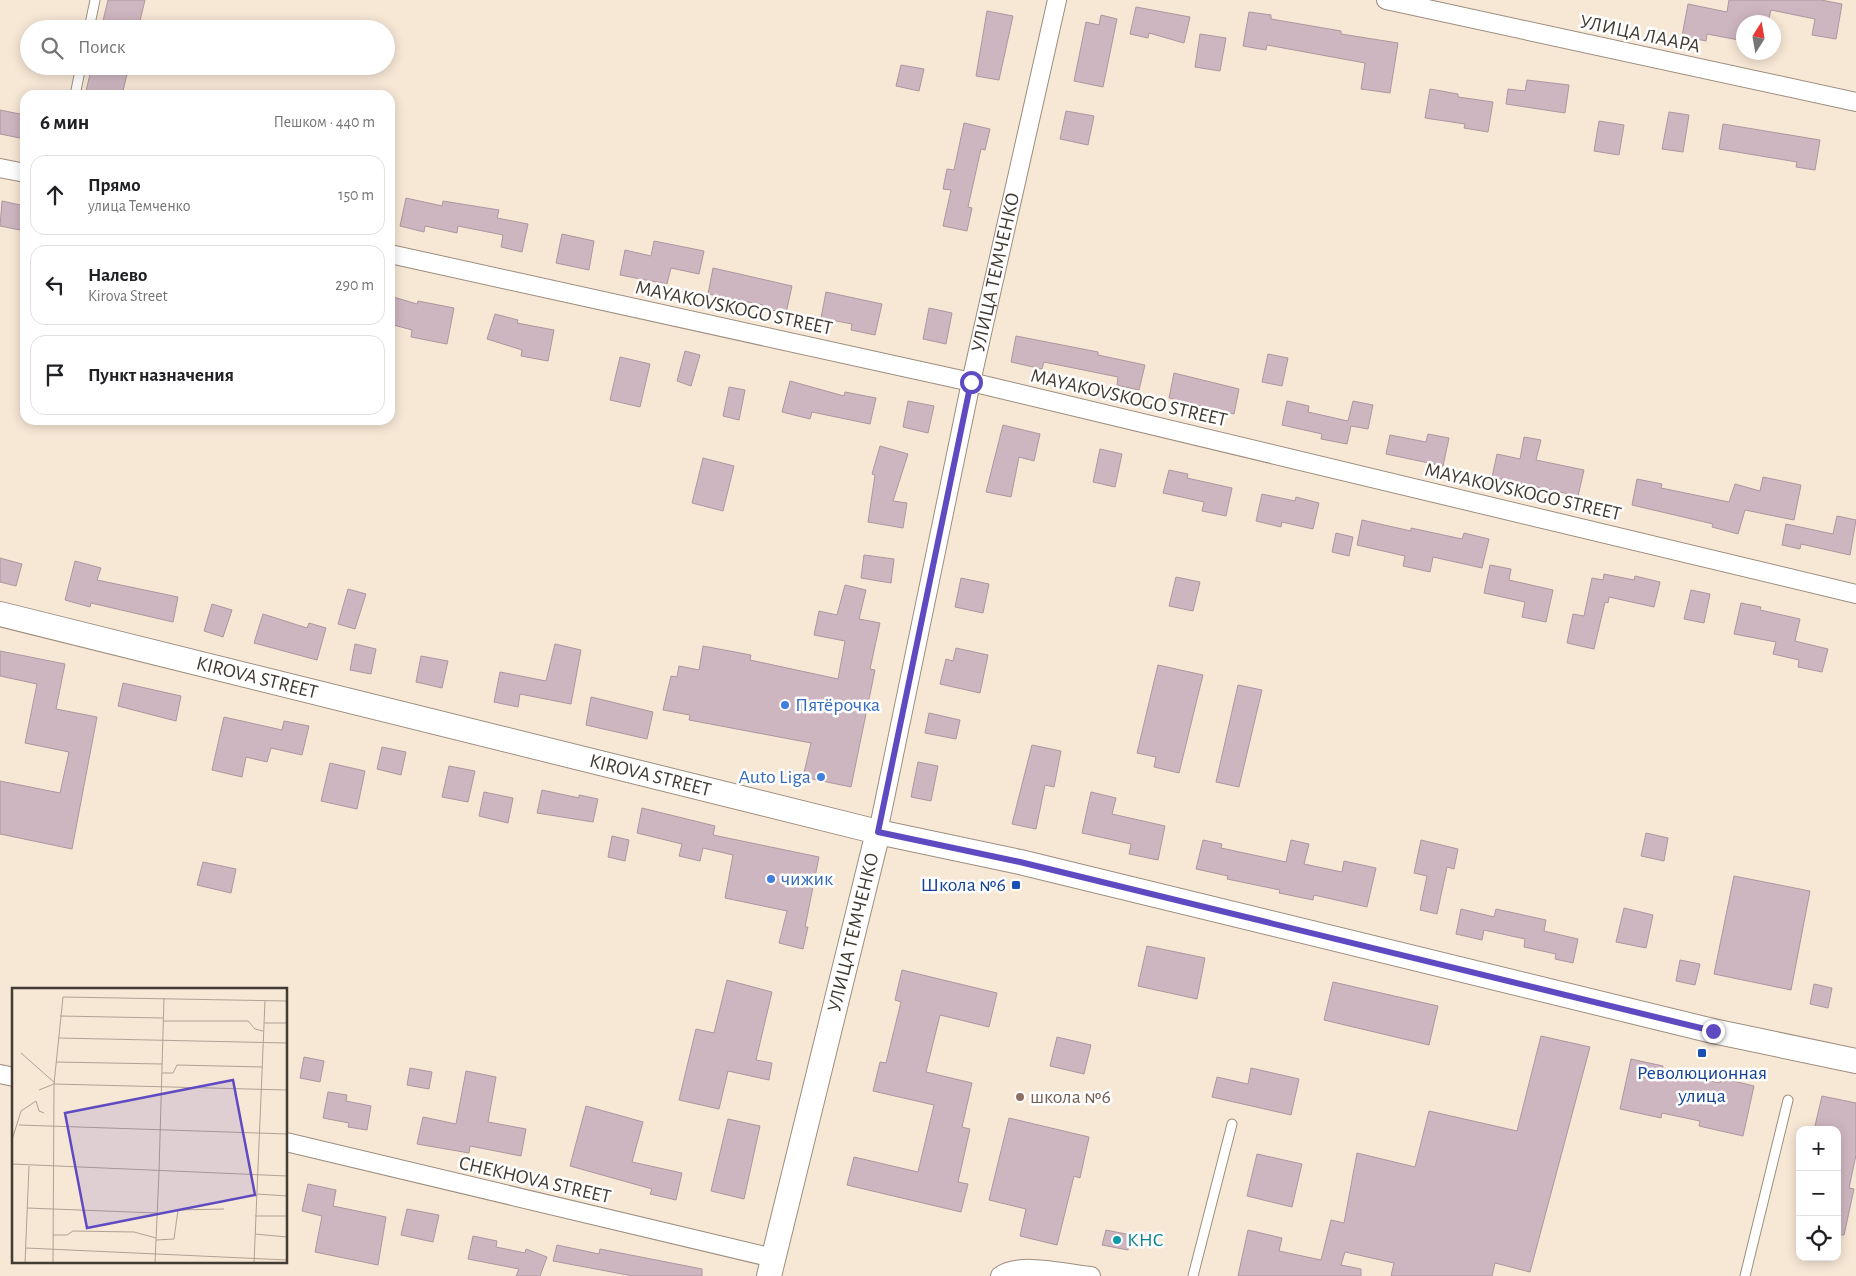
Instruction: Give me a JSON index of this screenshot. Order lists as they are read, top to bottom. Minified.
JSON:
{"streets":{"main road":["УЛИЦА ТЕМЧЕНКО","KIROVA STREET"],"street":["УЛИЦА ЛААРА","MAYAKOVSKOGO STREET","CHEKHOVA STREET"]},"crossings":[["УЛИЦА ТЕМЧЕНКО","MAYAKOVSKOGO STREET"],["УЛИЦА ТЕМЧЕНКО","KIROVA STREET"],["УЛИЦА ТЕМЧЕНКО","CHEKHOVA STREET"]],"places":{"other":["Пятёрочка","Auto Liga","чижик","школа №6","КНС"],"transit":["Школа №6","Революционная улица"]},"north":"top","page":{"search":"Поиск","heading":["6 мин","Пешком · 440 m"],"list":[["Прямо","улица Темченко","150 m"],["Налево","Kirova Street","290 m"],"Пункт назначения"],"map_buttons":["+","−"]}}
